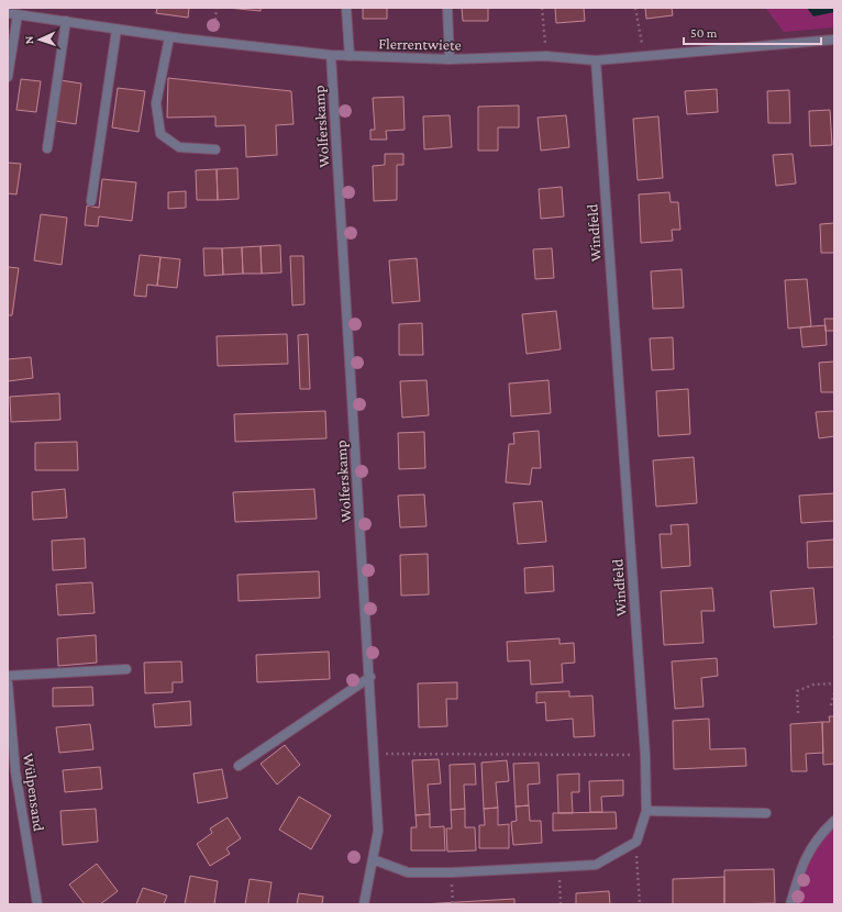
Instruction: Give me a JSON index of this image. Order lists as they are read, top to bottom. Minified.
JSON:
{"streets":{"street":["Flerrentwiete","Wolferskamp","Windfeld","Wülpensand"]},"crossings":[["Flerrentwiete","Wolferskamp"],["Flerrentwiete","Windfeld"]],"scale_bar":"50 m","north":"left"}
